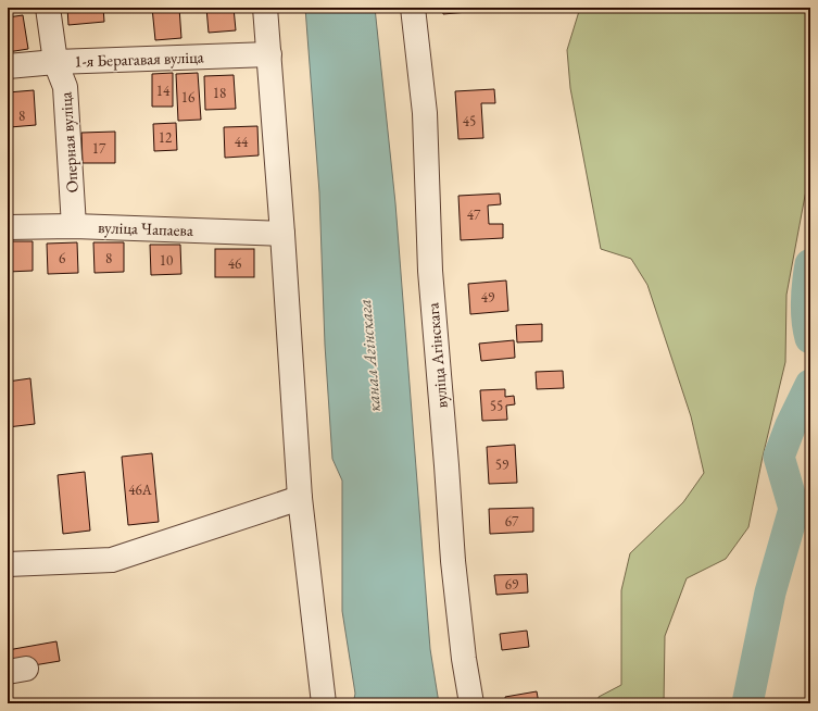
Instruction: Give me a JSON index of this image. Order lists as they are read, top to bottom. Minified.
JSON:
{"streets":{"street":["1-я Берагавая вуліца","Оперная вуліца","вуліца Чапаева","вуліца Агінскага"]},"crossings":[["1-я Берагавая вуліца","Оперная вуліца"],["Оперная вуліца","вуліца Чапаева"]],"water":["канал Агінскага"],"house_numbers":["14","18","16","8","45","12","44","17","47","6","8","10","46","49","55","59","46А","67","69"]}
